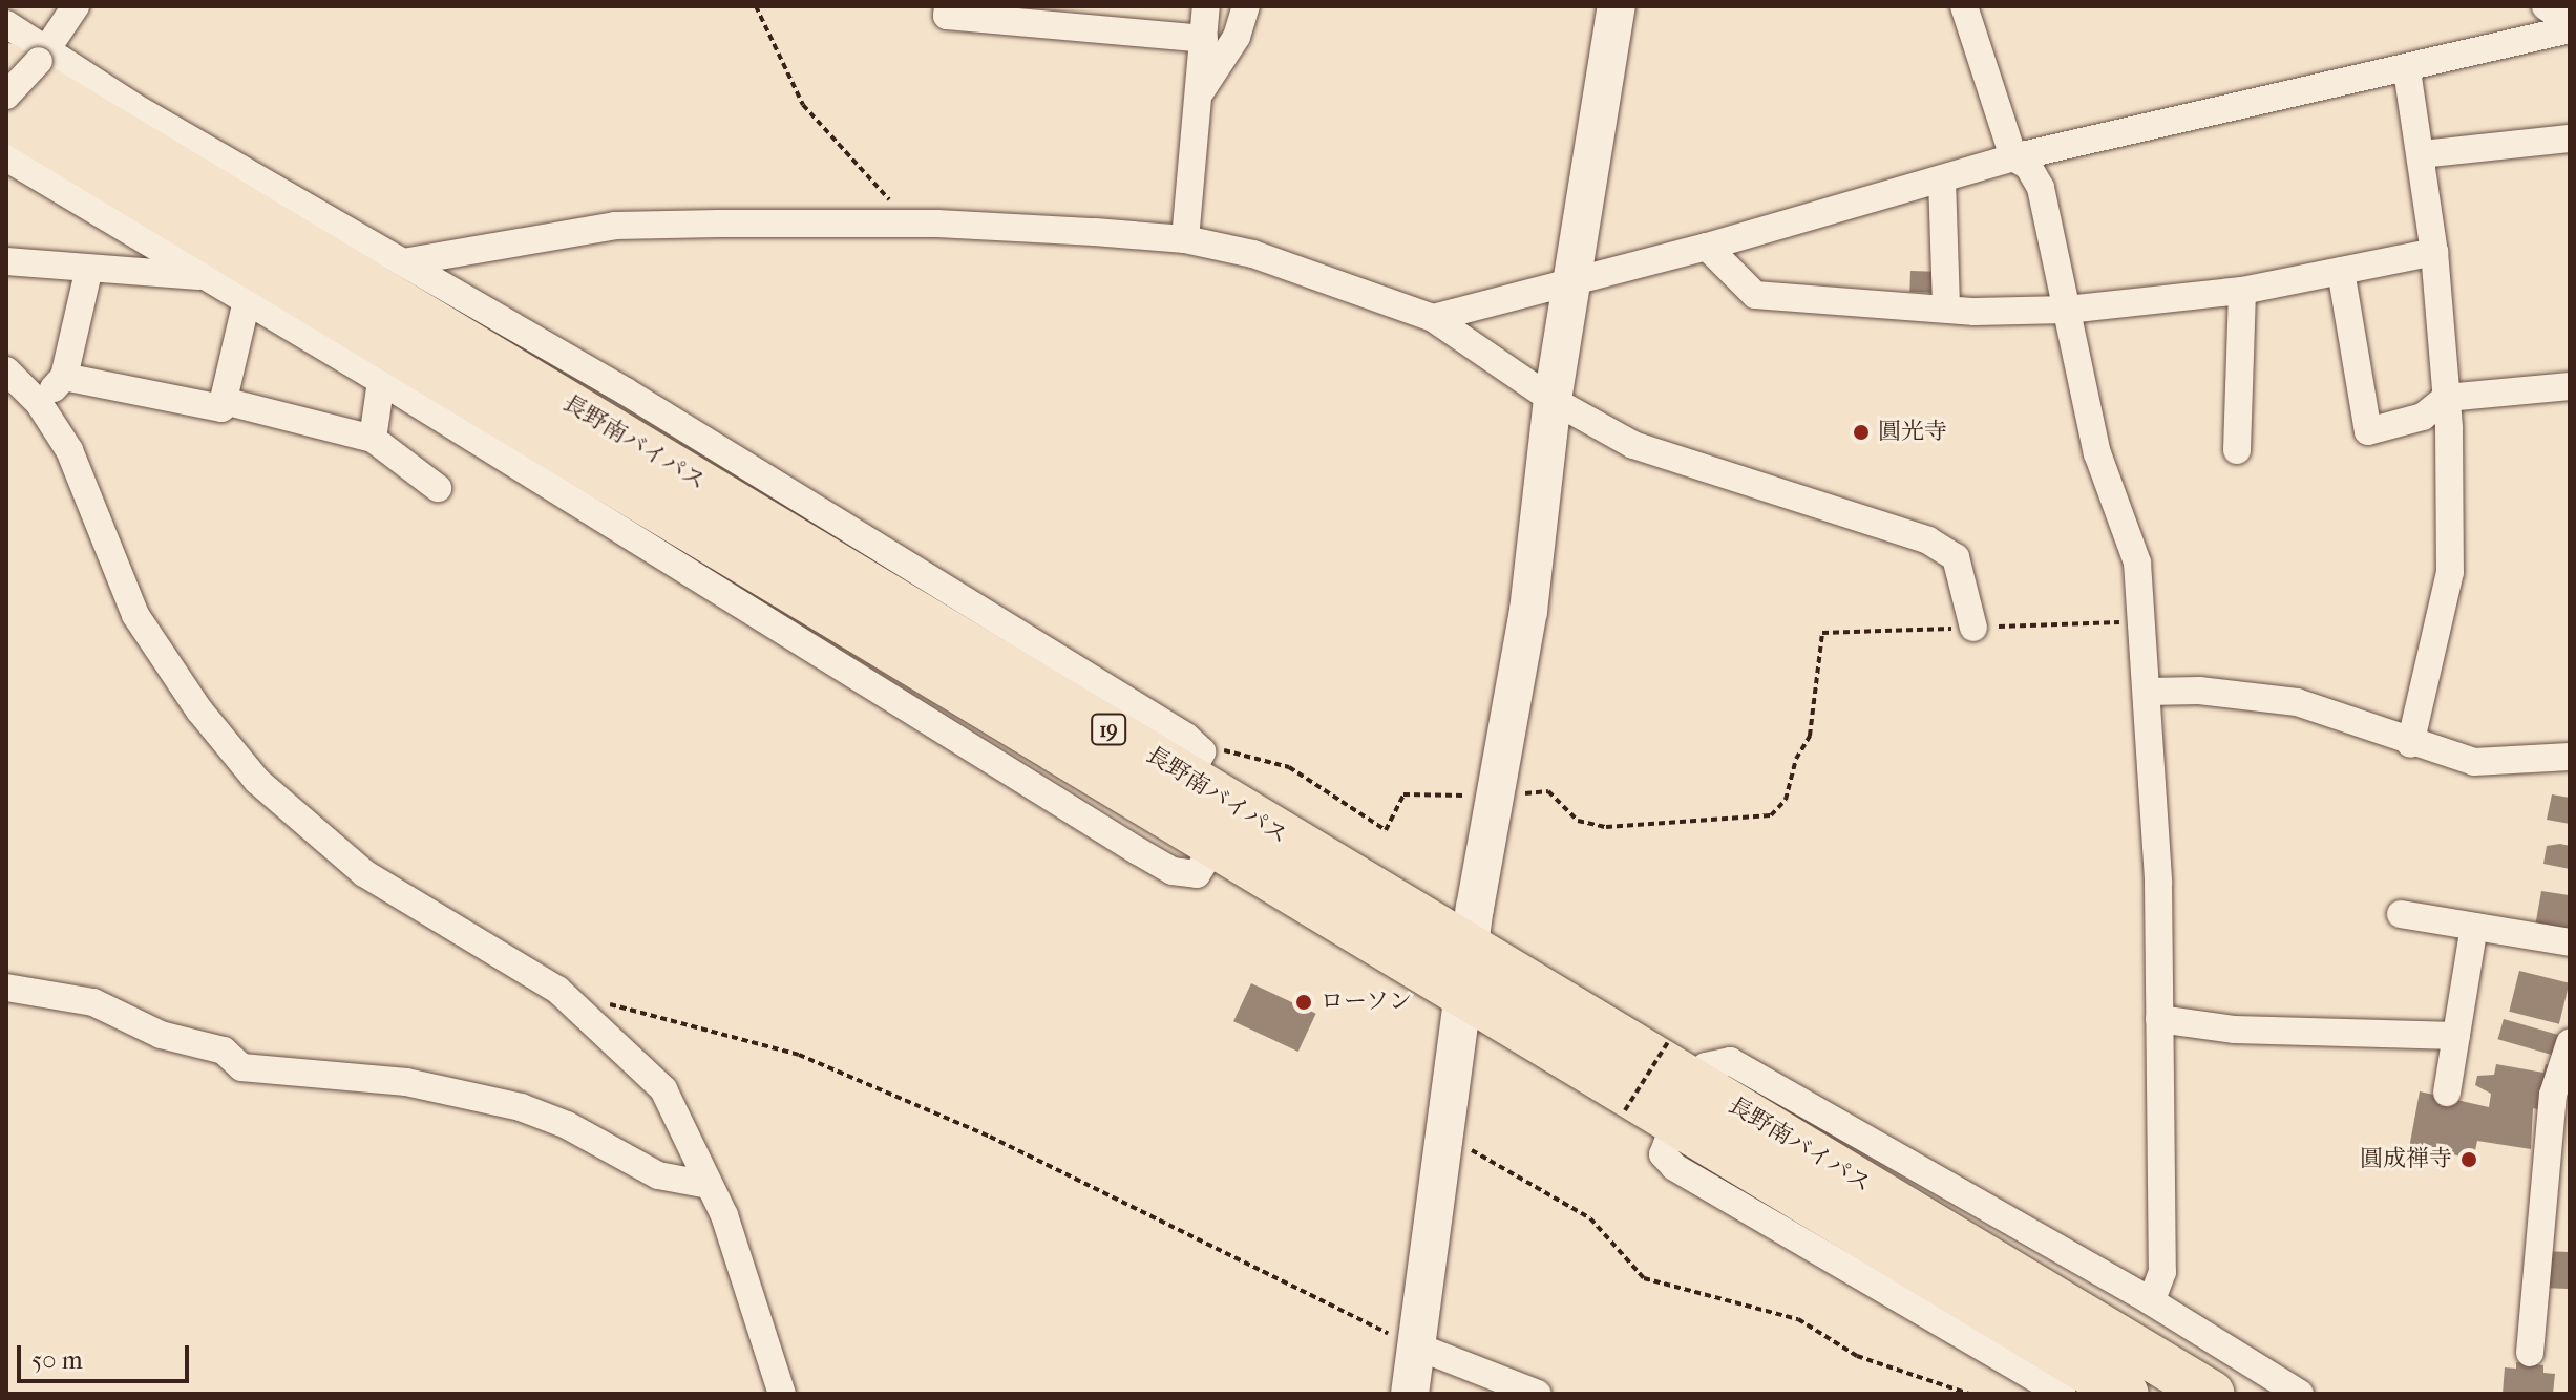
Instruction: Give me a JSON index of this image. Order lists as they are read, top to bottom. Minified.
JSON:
{"streets":{"highway":["長野南バイパス","19"]},"places":["圓光寺","ローソン","圓成禅寺"],"scale_bar":"50 m"}
